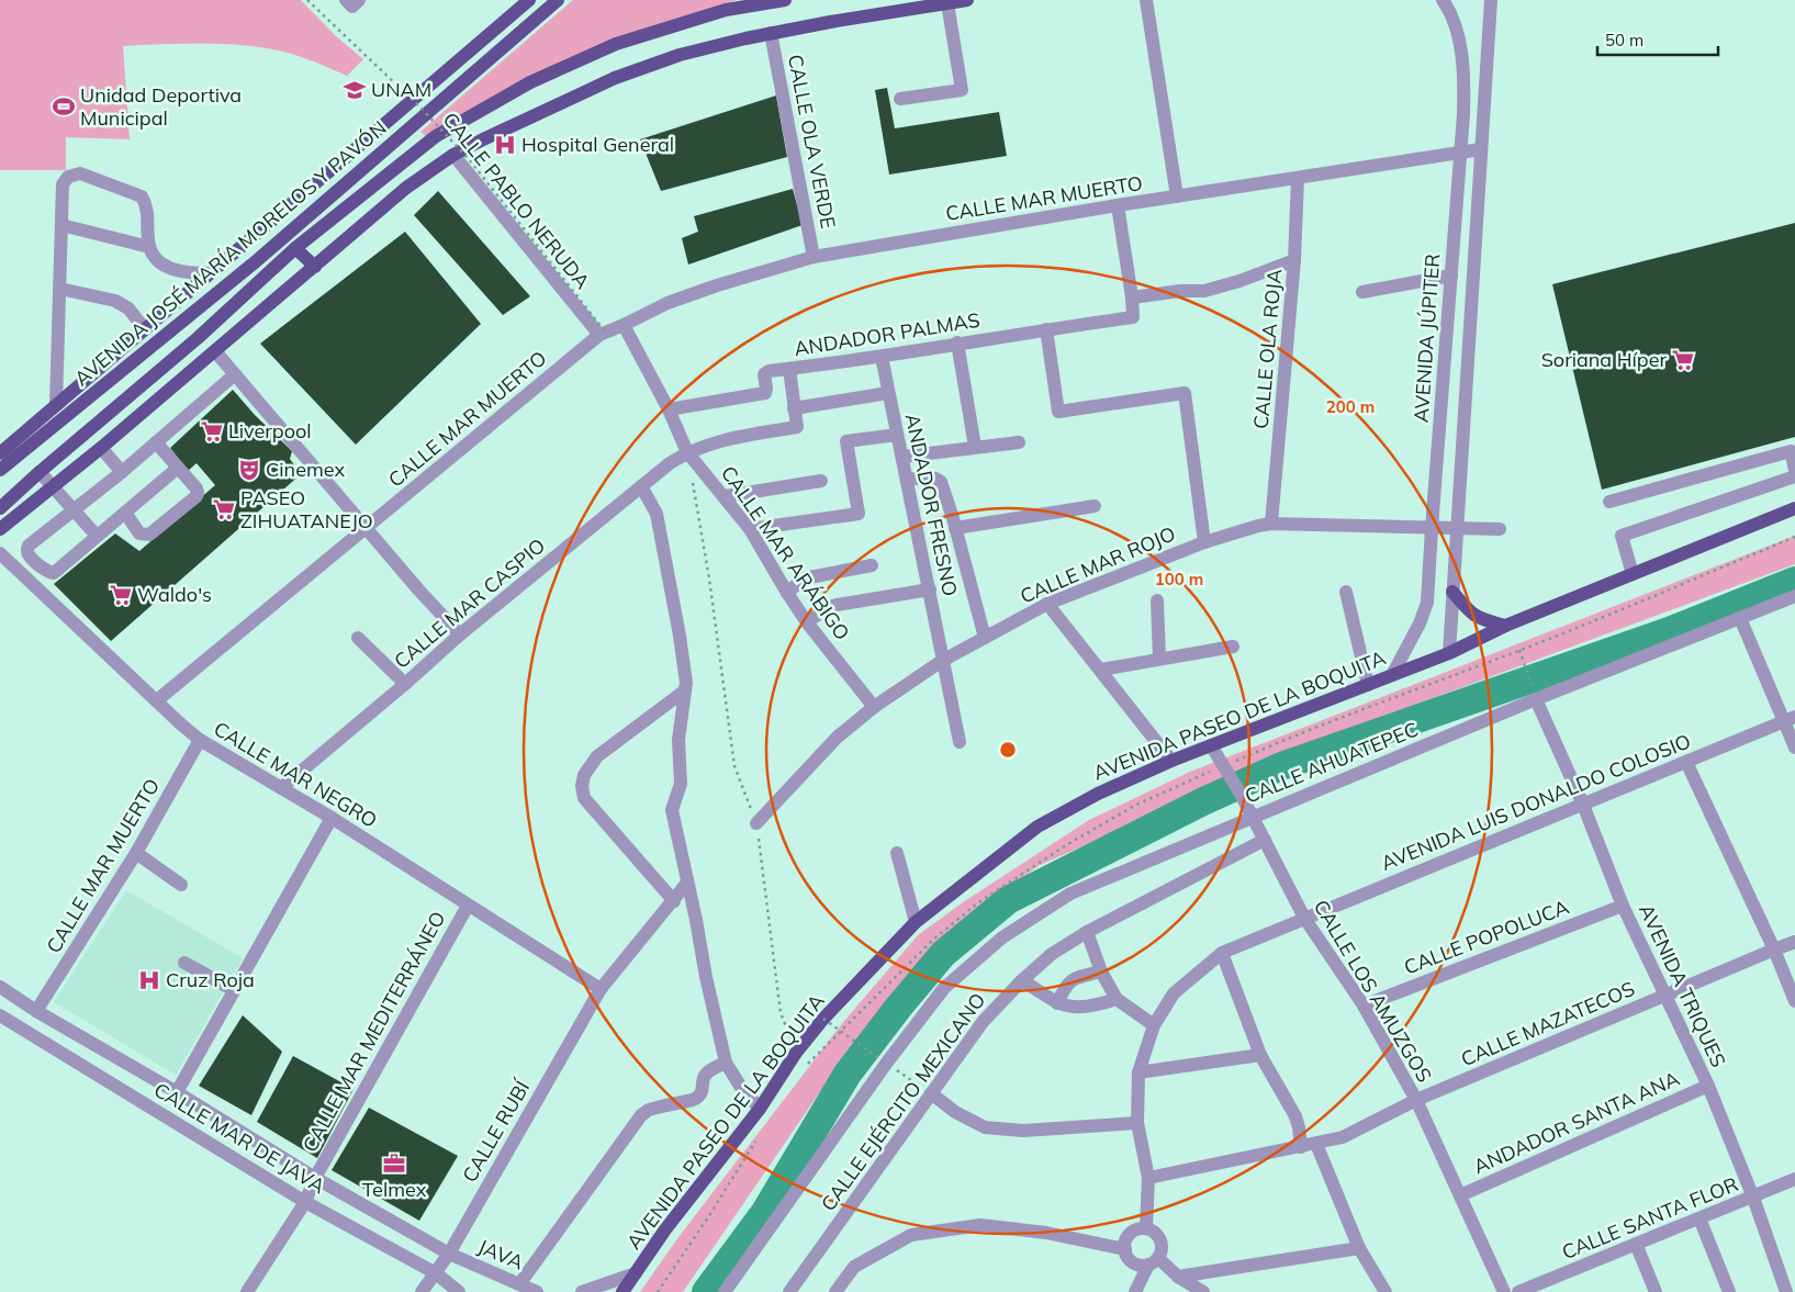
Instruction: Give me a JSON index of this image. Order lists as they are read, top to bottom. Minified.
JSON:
{"streets":{"main road":["AVENIDA JOSÉ MARÍA MORELOS Y PAVÓN","AVENIDA PASEO DE LA BOQUITA"],"street":["CALLE OLA VERDE","CALLE MAR MUERTO","ANDADOR PALMAS","AVENIDA JÚPITER","CALLE OLA ROJA","ANDADOR FRESNO","CALLE MAR ARÁBIGO","CALLE MAR ROJO","CALLE MAR CASPIO","CALLE AHUATEPEC","CALLE MAR NEGRO","AVENIDA LUIS DONALDO COLOSIO","CALLE POPOLUCA","AVENIDA TRIQUES","CALLE LOS AMUZGOS","CALLE MAZATECOS","CALLE MAR MEDITERRÁNEO","CALLE EJÉRCITO MEXICANO","ANDADOR SANTA ANA","CALLE RUBÍ","CALLE MAR DE JAVA","CALLE SANTA FLOR","JAVA"],"path":["CALLE PABLO NERUDA"]},"crossings":[["CALLE OLA VERDE","CALLE MAR MUERTO"],["CALLE MAR MUERTO","CALLE PABLO NERUDA"],["CALLE MAR MUERTO","AVENIDA JÚPITER"],["CALLE MAR MUERTO","CALLE OLA ROJA"],["CALLE MAR MUERTO","CALLE MAR ARÁBIGO"],["CALLE MAR MUERTO","CALLE MAR NEGRO"],["CALLE MAR MUERTO","CALLE MAR DE JAVA"],["ANDADOR PALMAS","ANDADOR FRESNO"],["ANDADOR PALMAS","CALLE MAR ARÁBIGO"],["AVENIDA JÚPITER","CALLE MAR ROJO"],["AVENIDA JÚPITER","AVENIDA PASEO DE LA BOQUITA"],["CALLE OLA ROJA","CALLE MAR ROJO"],["ANDADOR FRESNO","CALLE MAR ROJO"],["CALLE MAR ARÁBIGO","CALLE MAR ROJO"],["CALLE MAR ARÁBIGO","CALLE MAR CASPIO"],["CALLE MAR CASPIO","CALLE MAR NEGRO"],["AVENIDA PASEO DE LA BOQUITA","CALLE LOS AMUZGOS"],["CALLE AHUATEPEC","AVENIDA TRIQUES"],["CALLE AHUATEPEC","CALLE LOS AMUZGOS"],["CALLE MAR NEGRO","CALLE MAR MEDITERRÁNEO"],["CALLE MAR NEGRO","CALLE RUBÍ"],["AVENIDA LUIS DONALDO COLOSIO","AVENIDA TRIQUES"],["AVENIDA LUIS DONALDO COLOSIO","CALLE LOS AMUZGOS"],["AVENIDA LUIS DONALDO COLOSIO","CALLE MAZATECOS"],["CALLE POPOLUCA","AVENIDA TRIQUES"],["CALLE POPOLUCA","CALLE LOS AMUZGOS"],["AVENIDA TRIQUES","CALLE MAZATECOS"],["AVENIDA TRIQUES","ANDADOR SANTA ANA"],["AVENIDA TRIQUES","CALLE SANTA FLOR"],["CALLE LOS AMUZGOS","CALLE MAZATECOS"],["CALLE LOS AMUZGOS","CALLE EJÉRCITO MEXICANO"],["CALLE LOS AMUZGOS","ANDADOR SANTA ANA"],["CALLE MAR MEDITERRÁNEO","CALLE MAR DE JAVA"],["CALLE RUBÍ","CALLE MAR DE JAVA"],["CALLE RUBÍ","JAVA"],["CALLE MAR DE JAVA","JAVA"]],"places":{"school or university":["UNAM"],"sports":["Unidad Deportiva Municipal"],"hospital":["Hospital General","Cruz Roja"],"supermarket":["Soriana Híper","Liverpool","PASEO ZIHUATANEJO","Waldo's"],"theatre":["Cinemex"],"office":["Telmex"]},"scale_bar":"50 m","rings":["200 m","100 m"]}
